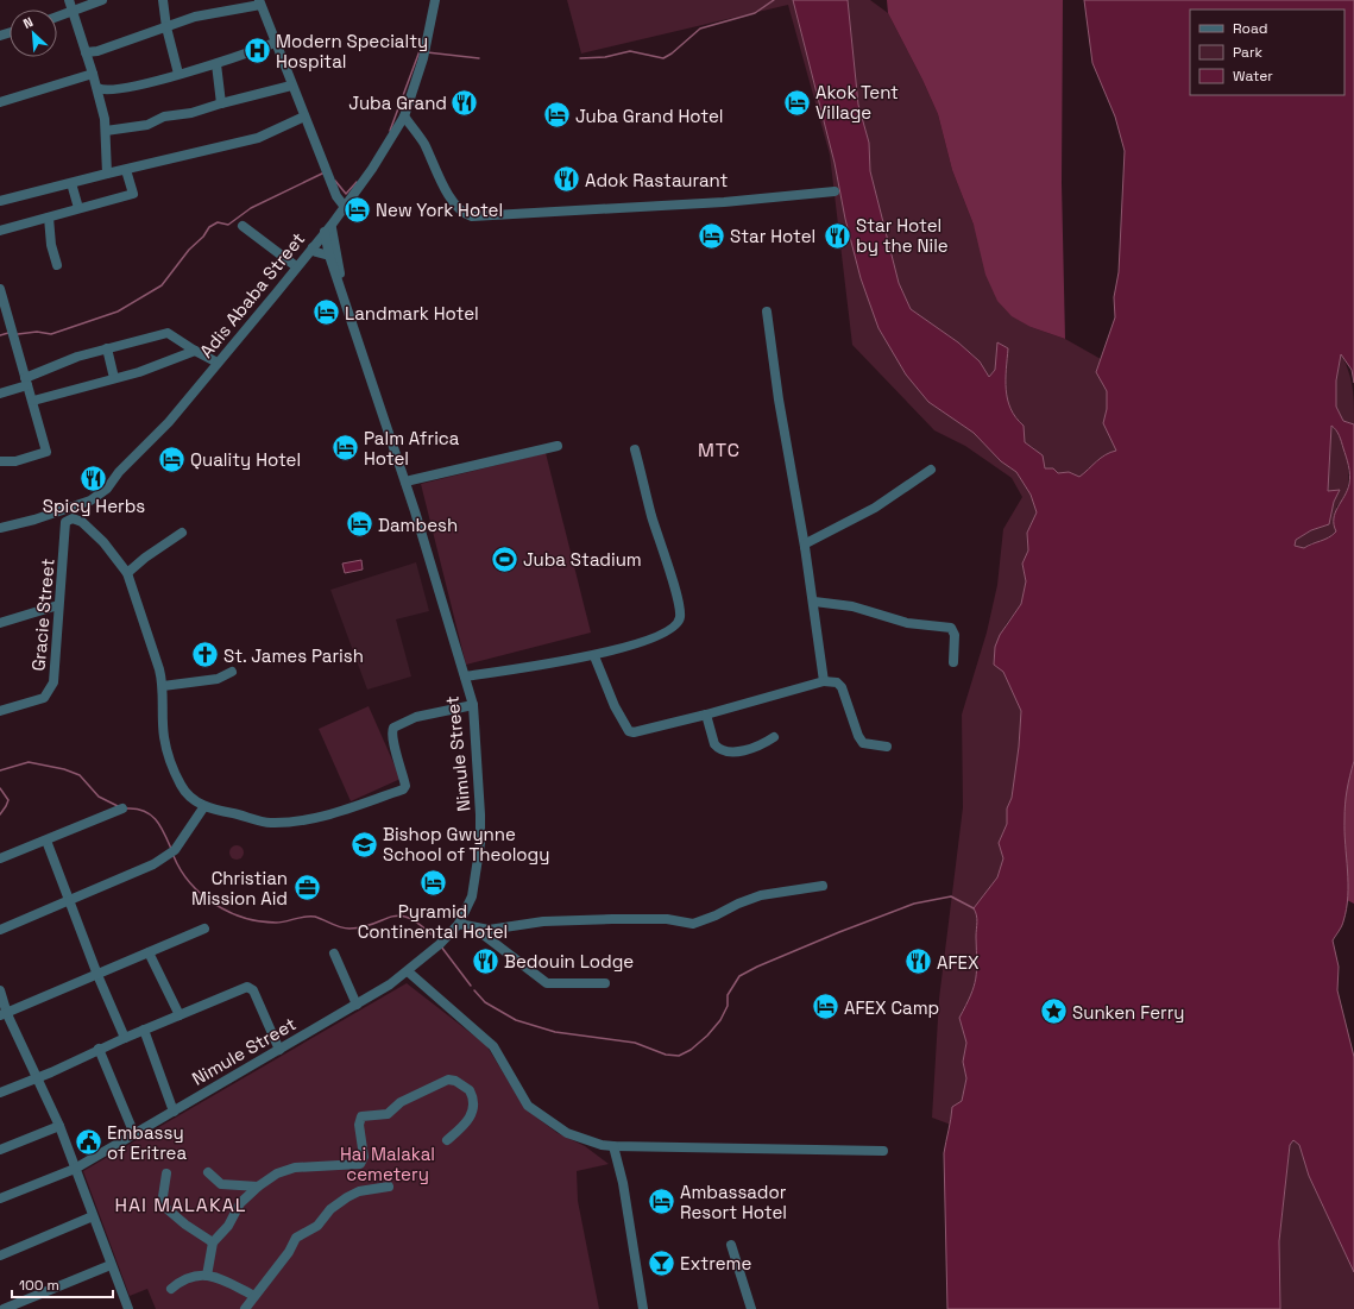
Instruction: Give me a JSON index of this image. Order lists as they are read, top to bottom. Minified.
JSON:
{"streets":{"street":["Adis Ababa Street","Gracie Street","Nimule Street"]},"crossings":[["Adis Ababa Street","Gracie Street"],["Adis Ababa Street","Nimule Street"]],"districts":["MTC","HAI MALAKAL"],"parks":["Hai Malakal cemetery"],"places":{"hospital":["Modern Specialty Hospital"],"restaurant":["Juba Grand","Adok Rastaurant","Star Hotel by the Nile","Spicy Herbs","Bedouin Lodge","AFEX"],"hotel":["Akok Tent Village","Juba Grand Hotel","New York Hotel","Star Hotel","Landmark Hotel","Palm Africa Hotel","Quality Hotel","Dambesh","Pyramid Continental Hotel","AFEX Camp","Ambassador Resort Hotel"],"sports":["Juba Stadium"],"church":["St. James Parish"],"school or university":["Bishop Gwynne School of Theology"],"office":["Christian Mission Aid"],"place":["Sunken Ferry"],"public building":["Embassy of Eritrea"],"bar":["Extreme"]},"legend":["Road","Park","Water"],"scale_bar":"100 m","north":"top left"}
